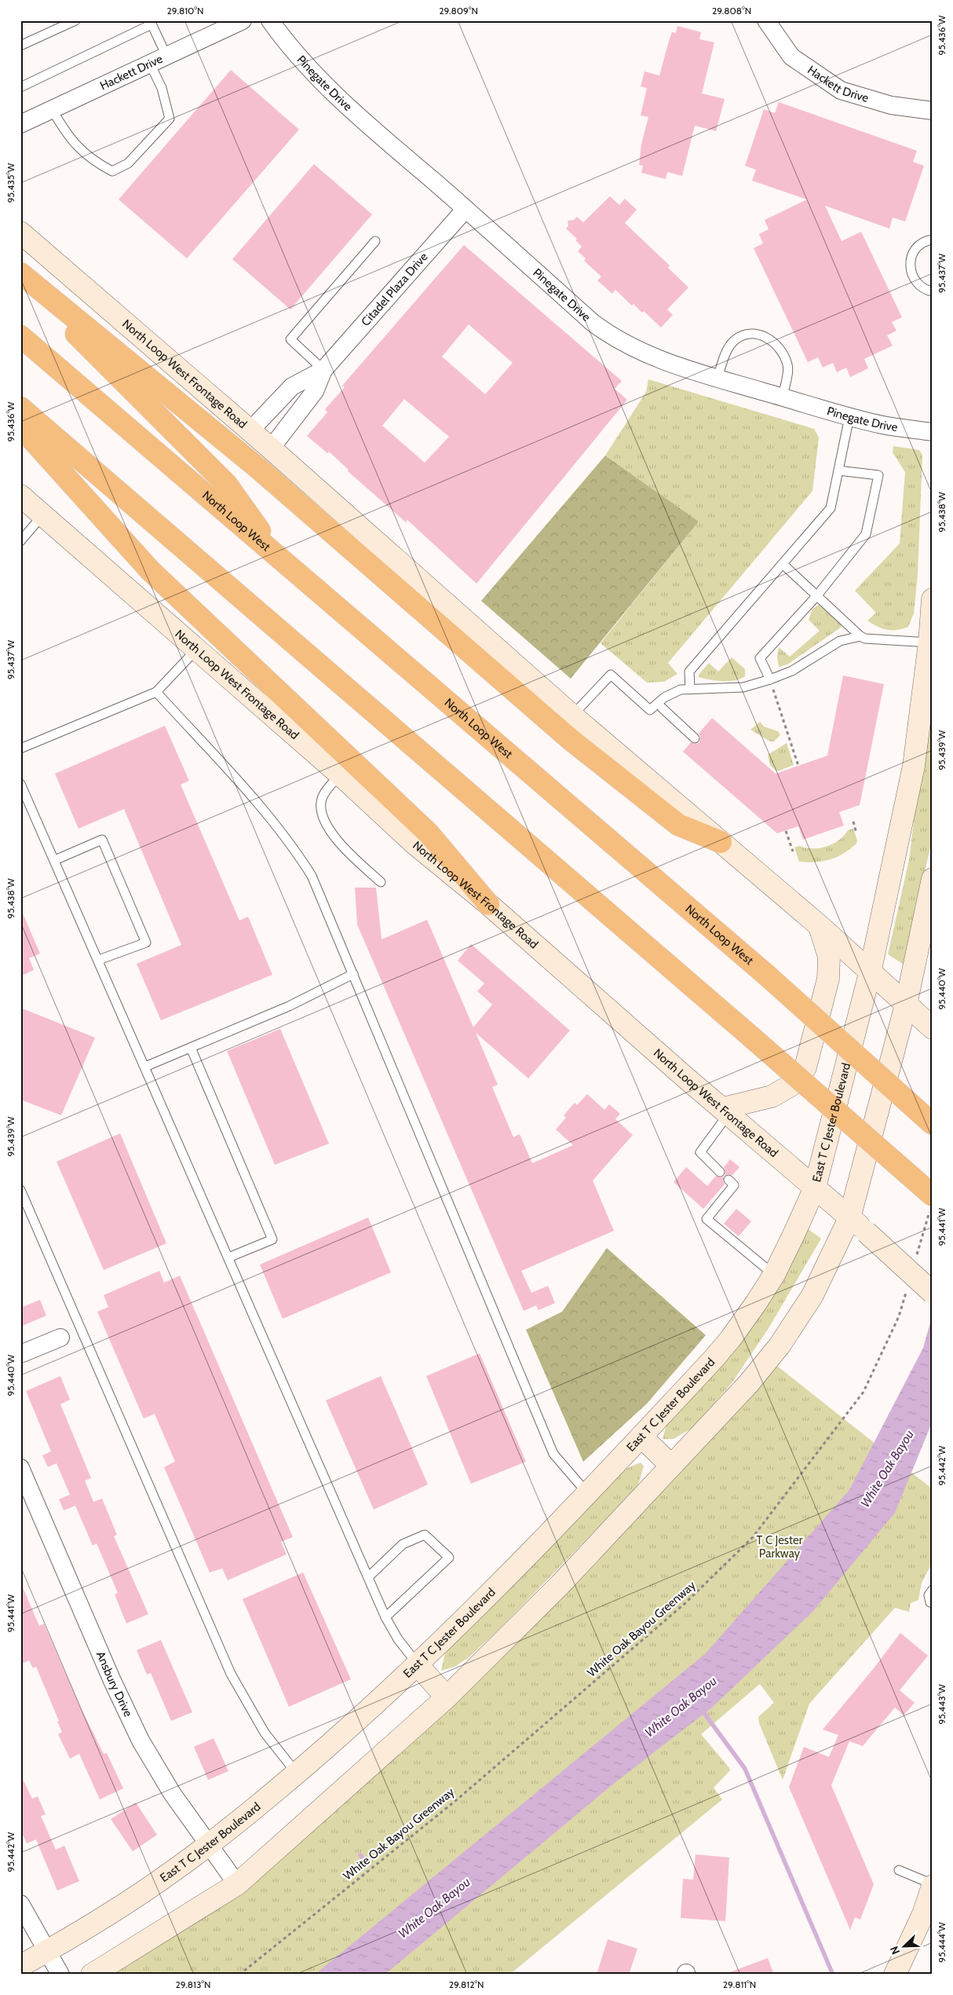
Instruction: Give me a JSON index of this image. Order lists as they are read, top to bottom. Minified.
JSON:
{"streets":{"highway":["North Loop West"],"street":["Hackett Drive","Pinegate Drive","Citadel Plaza Drive","North Loop West Frontage Road","East T C Jester Boulevard","Ansbury Drive"],"path":["White Oak Bayou Greenway"]},"crossings":[["Pinegate Drive","Citadel Plaza Drive"],["Citadel Plaza Drive","North Loop West Frontage Road"],["North Loop West Frontage Road","East T C Jester Boulevard"],["East T C Jester Boulevard","Ansbury Drive"]],"water":["White Oak Bayou"],"parks":["T C Jester Parkway"],"north":"bottom left","coordinates":["29.810°N","29.809°N","29.808°N","95.436°W","95.435°W","95.437°W","95.438°W","95.439°W","95.440°W","95.441°W","95.442°W","95.443°W","95.444°W","29.813°N","29.812°N","29.811°N"]}
